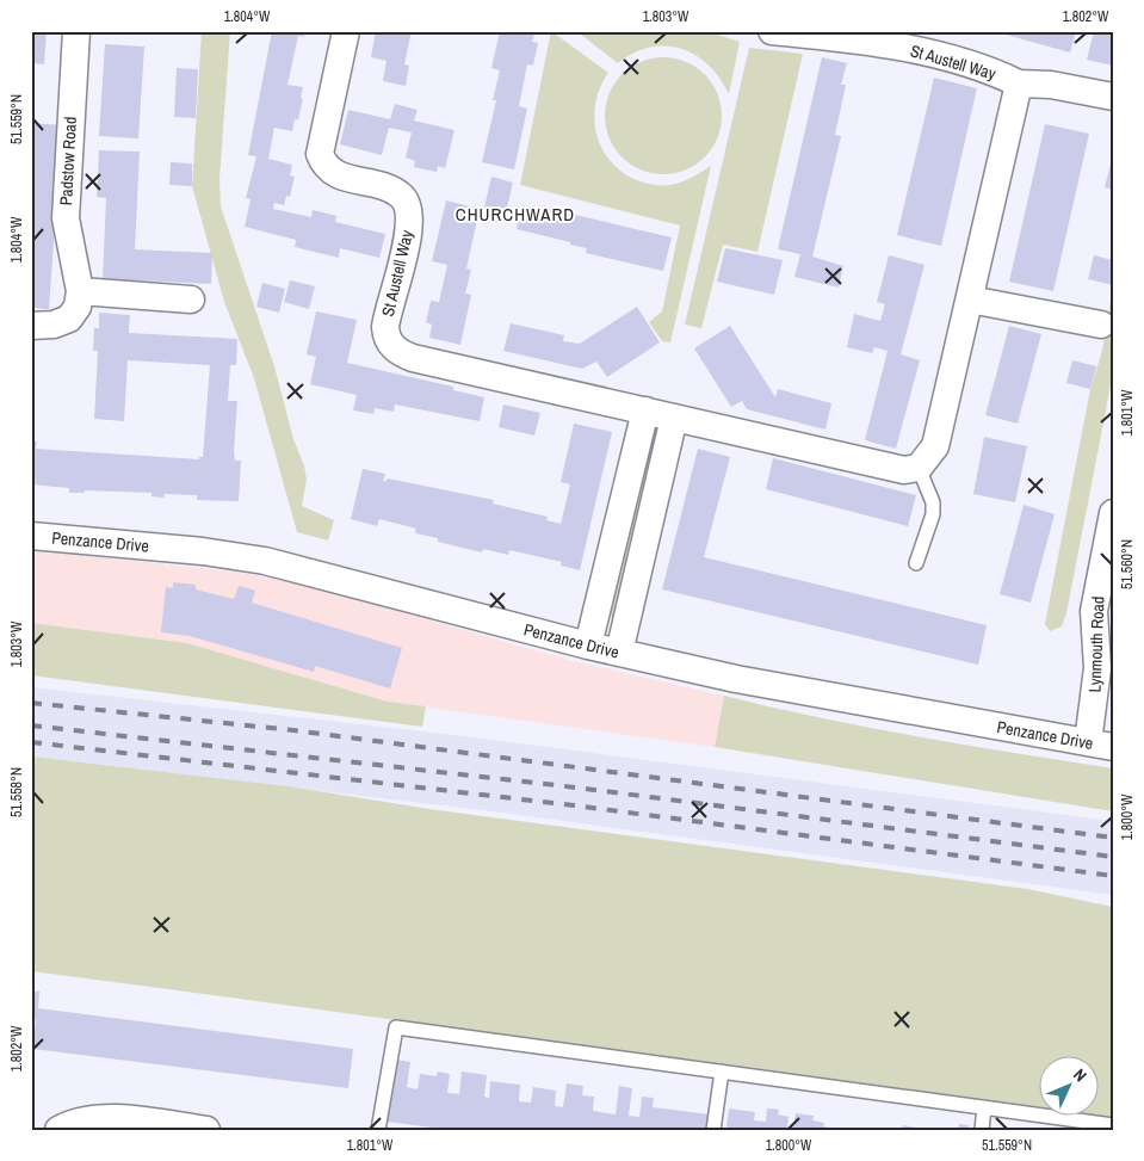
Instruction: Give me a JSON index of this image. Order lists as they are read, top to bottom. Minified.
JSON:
{"streets":{"street":["St Austell Way","Padstow Road","Penzance Drive","Lynmouth Road"]},"crossings":[["Penzance Drive","Lynmouth Road"]],"districts":["CHURCHWARD"],"north":"top right","coordinates":["1.804°W","1.803°W","1.802°W","51.559°N","1.801°W","51.560°N","51.558°N","1.800°W"]}
